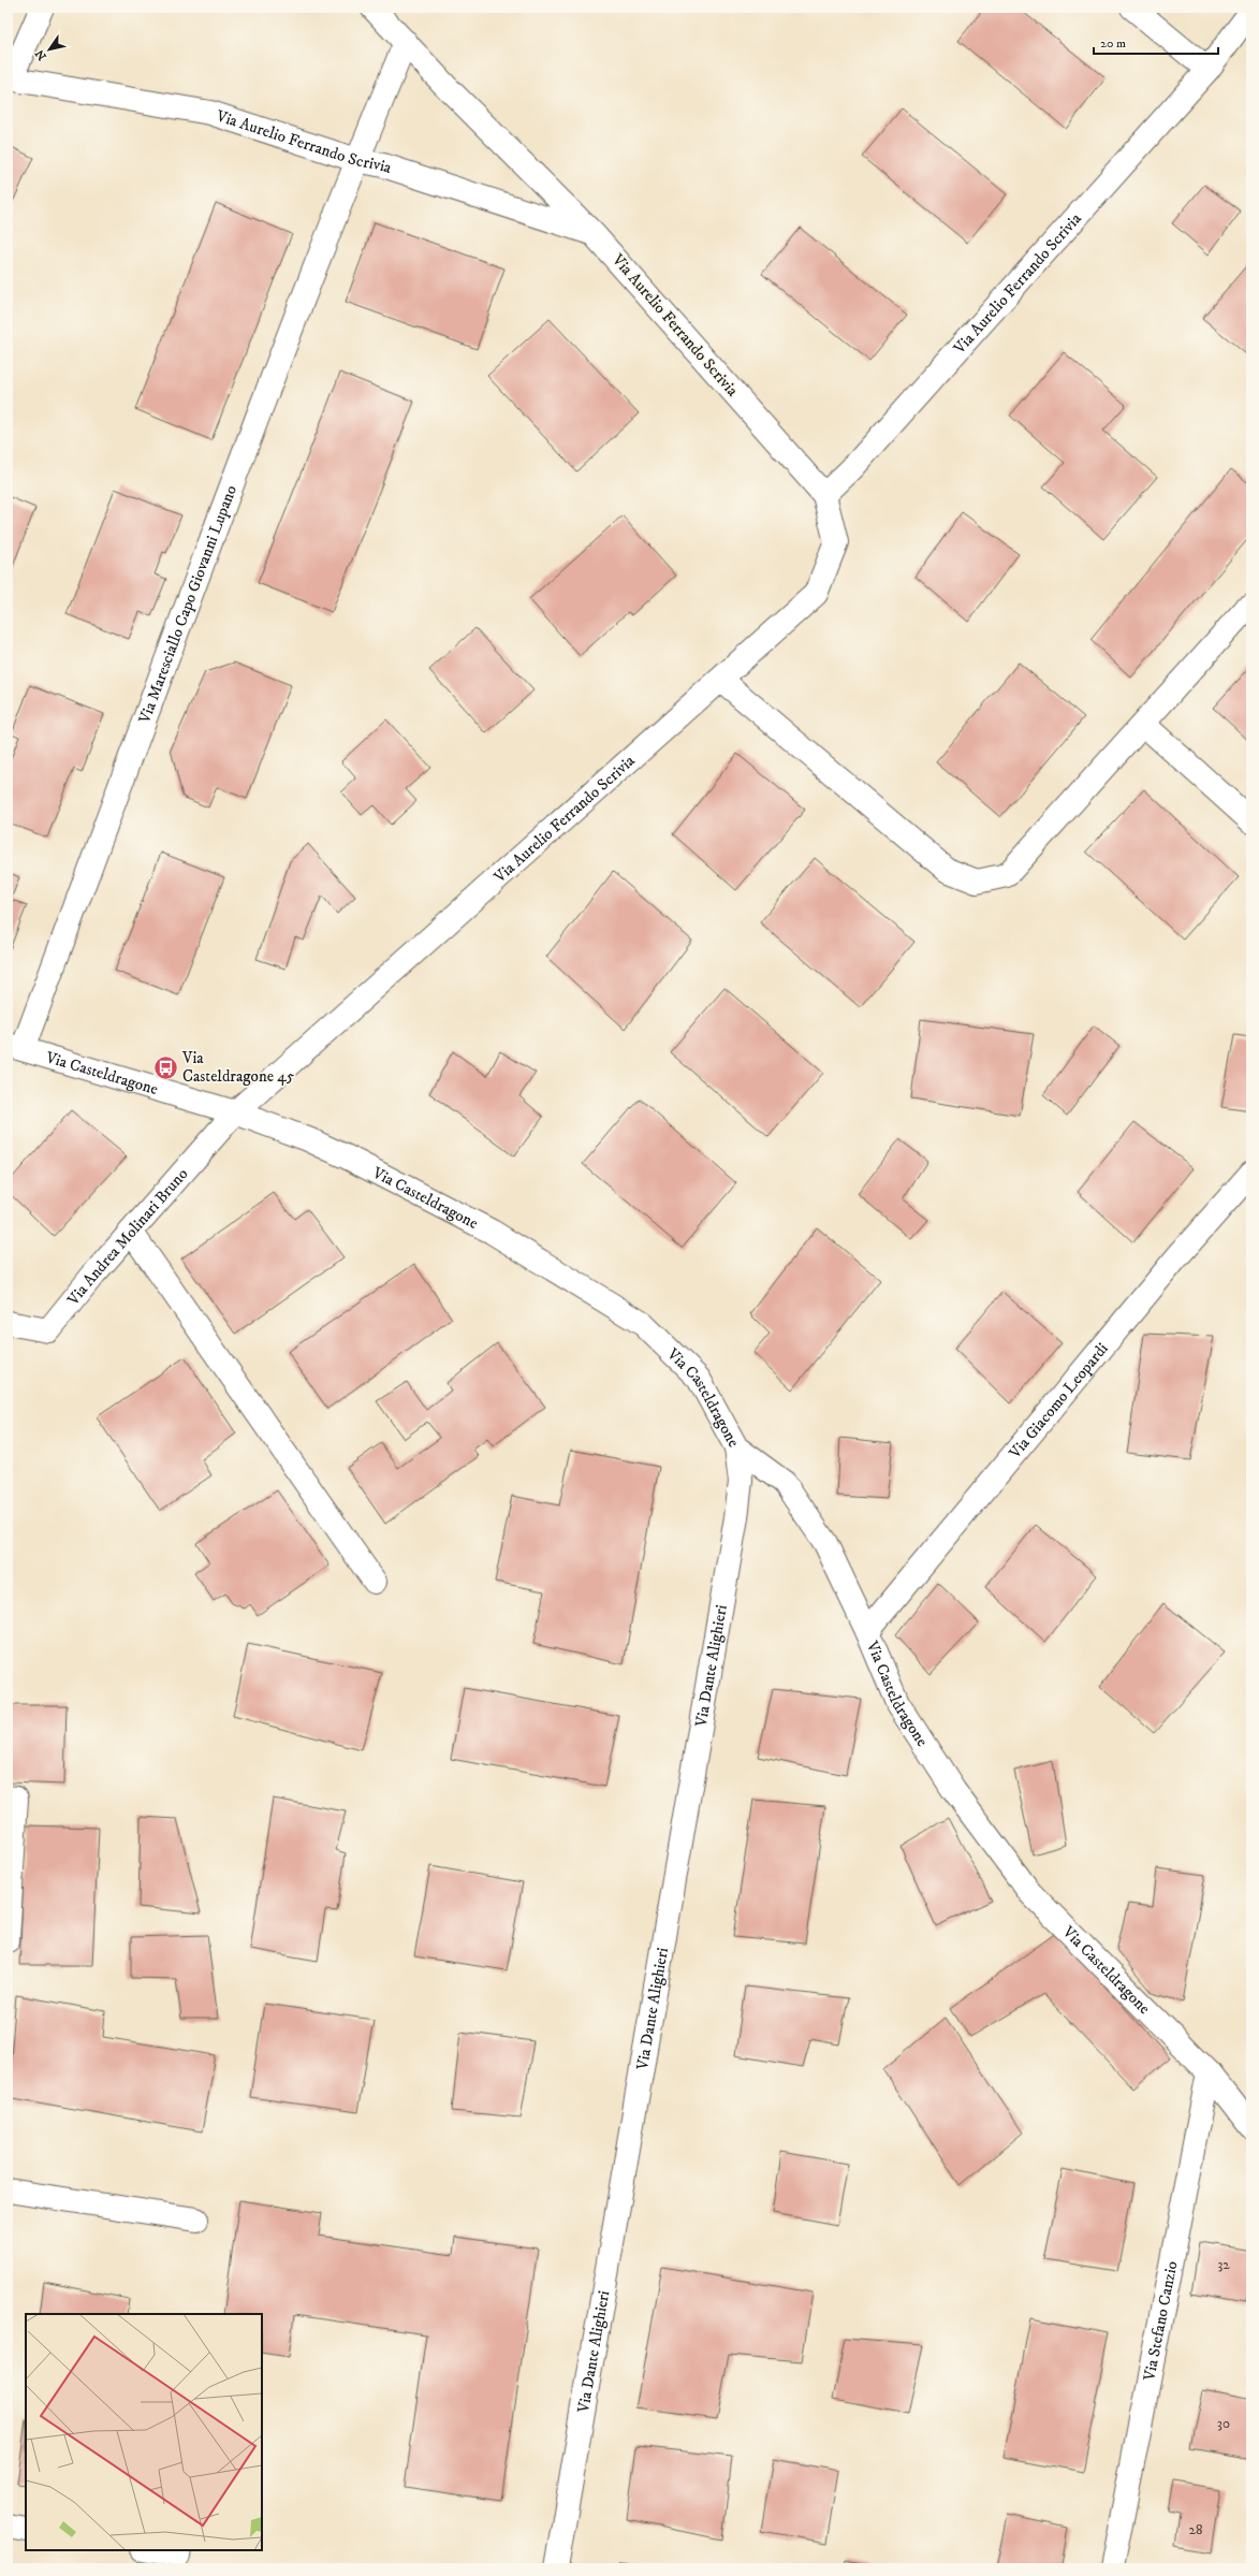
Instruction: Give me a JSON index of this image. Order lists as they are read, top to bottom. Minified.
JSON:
{"streets":{"street":["Via Aurelio Ferrando Scrivia","Via Maresciallo Capo Giovanni Lupano","Via Casteldragone","Via Andrea Molinari Bruno","Via Giacomo Leopardi","Via Dante Alighieri","Via Stefano Canzio"]},"crossings":[["Via Aurelio Ferrando Scrivia","Via Maresciallo Capo Giovanni Lupano"],["Via Aurelio Ferrando Scrivia","Via Casteldragone"],["Via Aurelio Ferrando Scrivia","Via Andrea Molinari Bruno"],["Via Maresciallo Capo Giovanni Lupano","Via Casteldragone"],["Via Casteldragone","Via Andrea Molinari Bruno"],["Via Casteldragone","Via Giacomo Leopardi"],["Via Casteldragone","Via Dante Alighieri"],["Via Casteldragone","Via Stefano Canzio"]],"places":{"bus stop":["Via Casteldragone 45"]},"house_numbers":["32","30","28"],"scale_bar":"20 m","north":"bottom left"}
